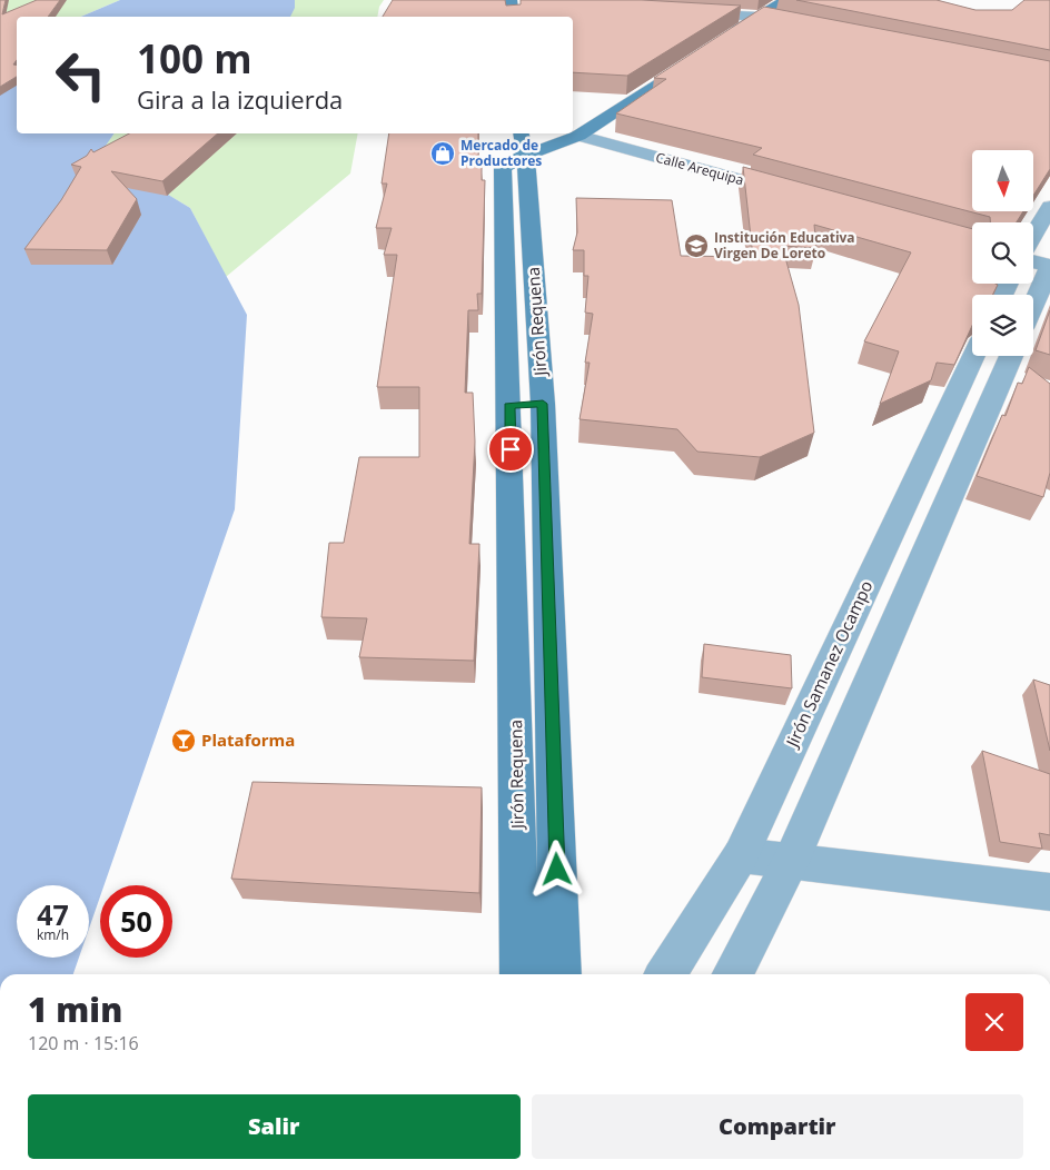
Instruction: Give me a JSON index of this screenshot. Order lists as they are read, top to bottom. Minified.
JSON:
{"streets":{"main road":["Jirón Requena"],"street":["Calle Arequipa","Jirón Samanez Ocampo"]},"places":{"shop":["Mercado de Productores"],"school or university":["Institución Educativa Virgen De Loreto"],"bar":["Plataforma"]},"north":"bottom","page":{"turn":["100 m","Gira a la izquierda"],"speed":"47 km/h","limit":"50","heading":["1 min","120 m · 15:16"],"buttons":["Salir","Compartir"]}}
